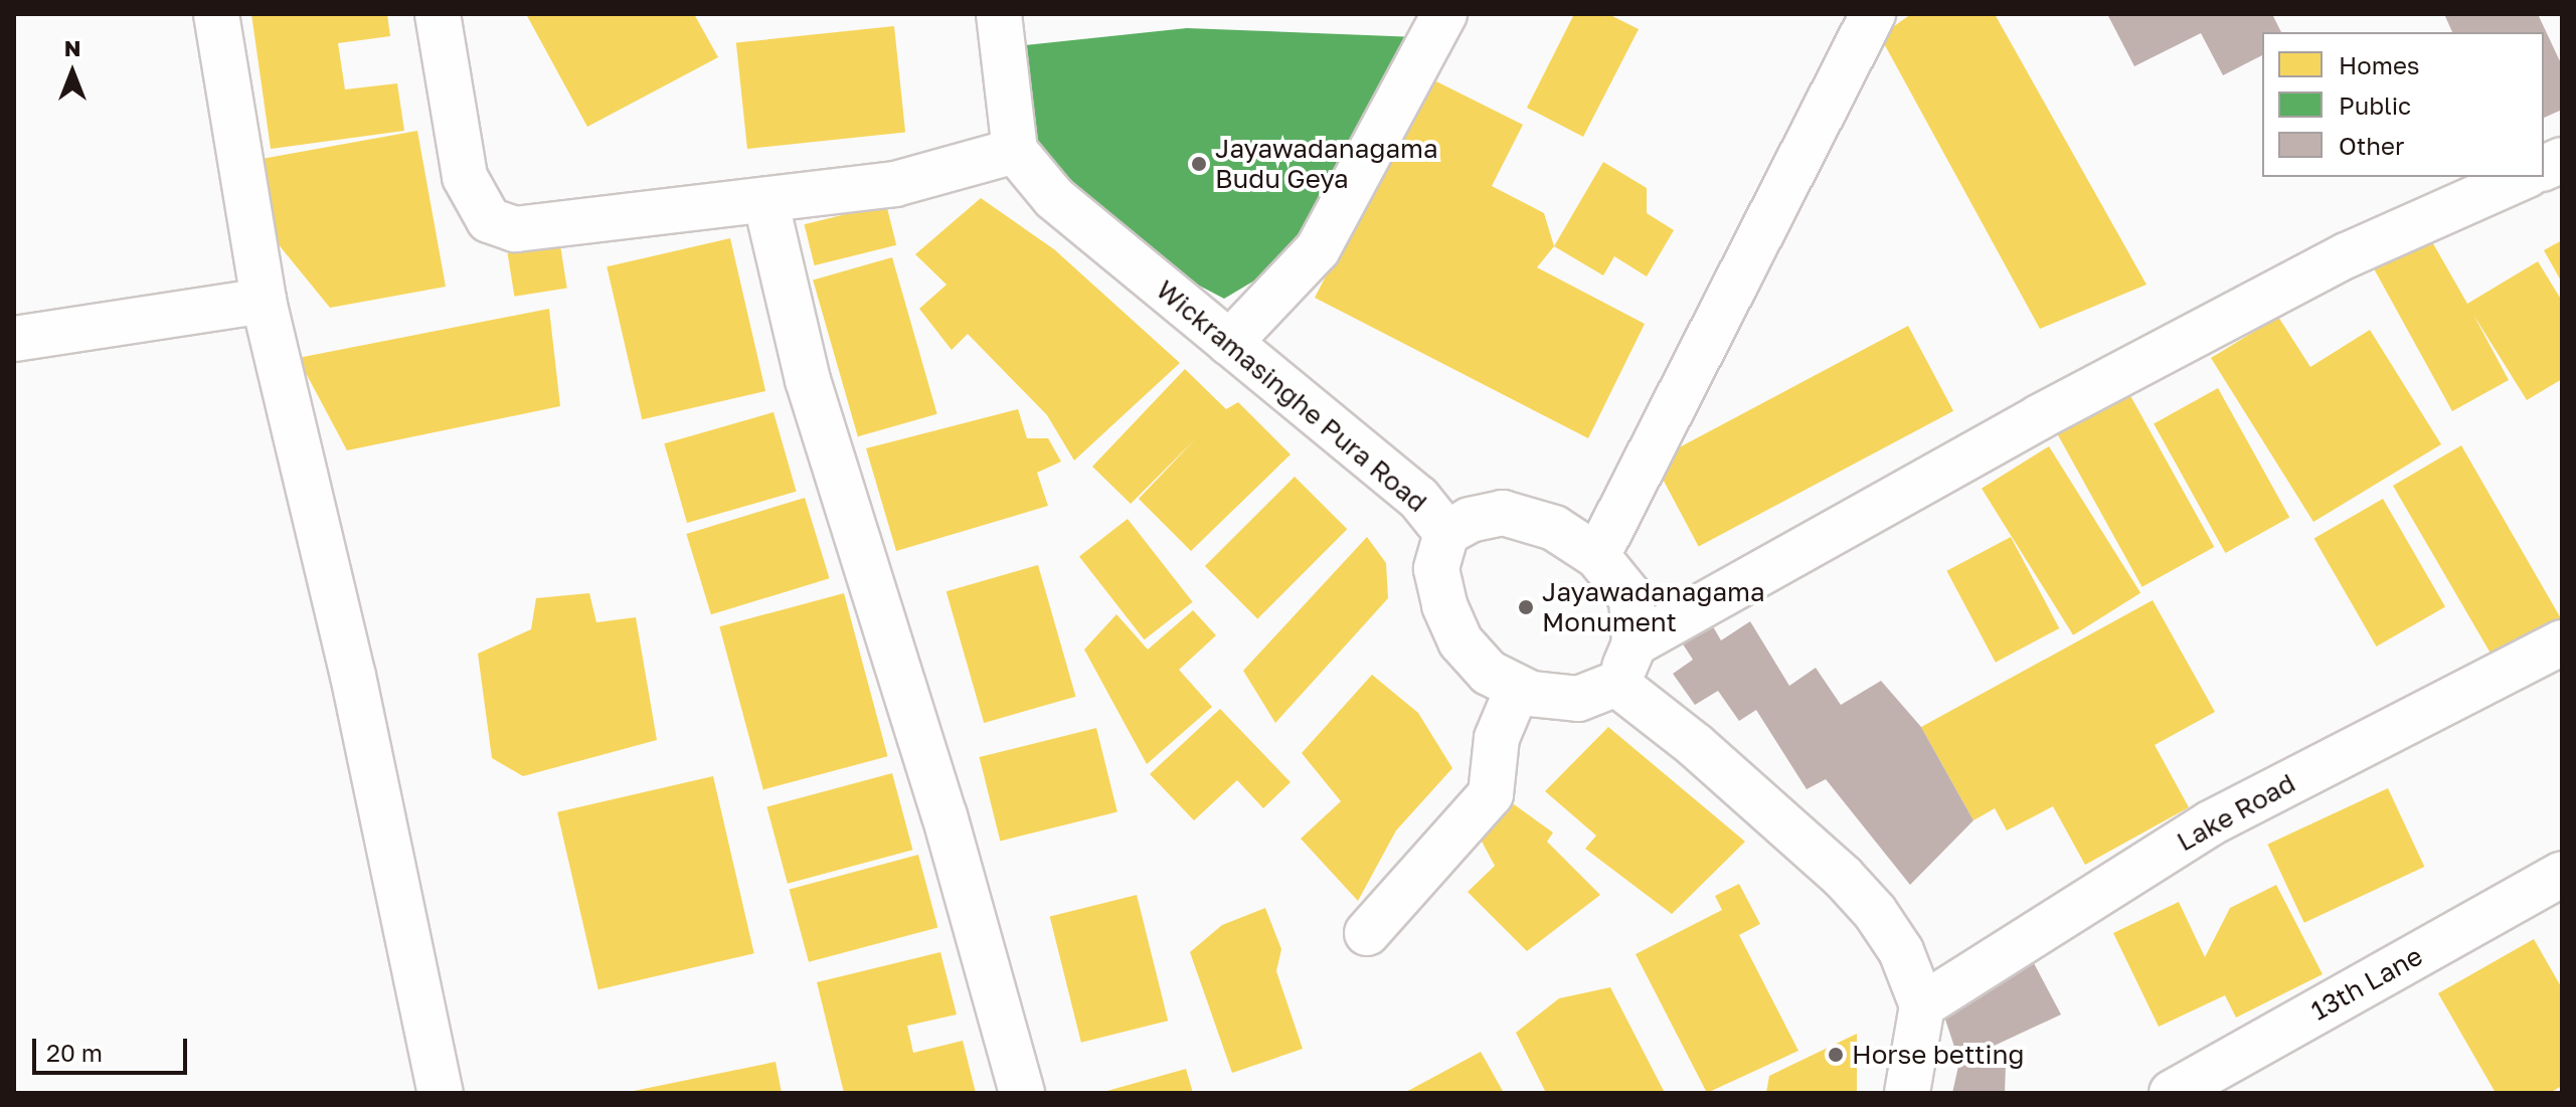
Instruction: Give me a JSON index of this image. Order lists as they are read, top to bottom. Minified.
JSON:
{"streets":{"street":["Wickramasinghe Pura Road","Lake Road","13th Lane"]},"places":["Jayawadanagama Budu Geya","Jayawadanagama Monument","Horse betting"],"legend":["Homes","Public","Other"],"scale_bar":"20 m","north":"top"}
